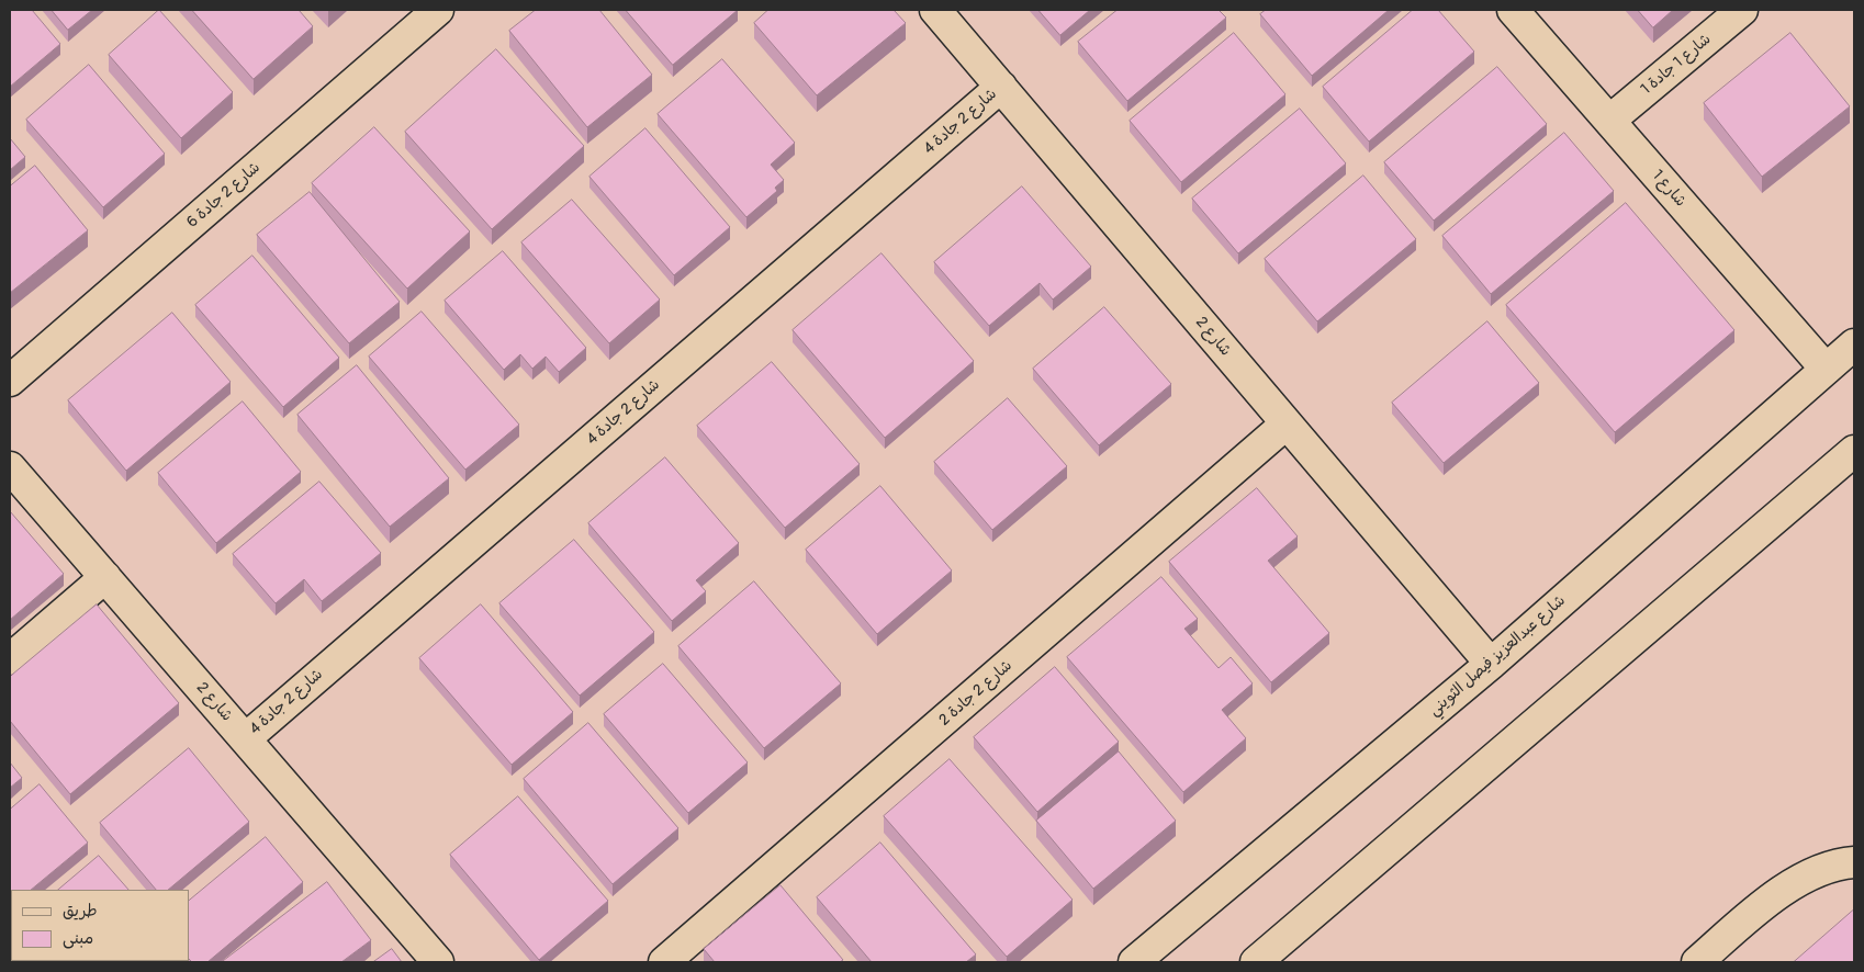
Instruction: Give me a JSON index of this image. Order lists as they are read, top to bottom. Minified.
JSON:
{"streets":{"street":["شارع 1 جادة 1","شارع 2 جادة 4","شارع 1","شارع 2 جادة 6","شارع 2","شارع عبدالعزيز فيصل الثويني","شارع 2 جادة 2"]},"crossings":[["شارع 1 جادة 1","شارع 1"],["شارع 2 جادة 4","شارع 2"],["شارع 1","شارع عبدالعزيز فيصل الثويني"],["شارع 2","شارع عبدالعزيز فيصل الثويني"],["شارع 2","شارع 2 جادة 2"]],"legend":["طريق","مبنى"]}
